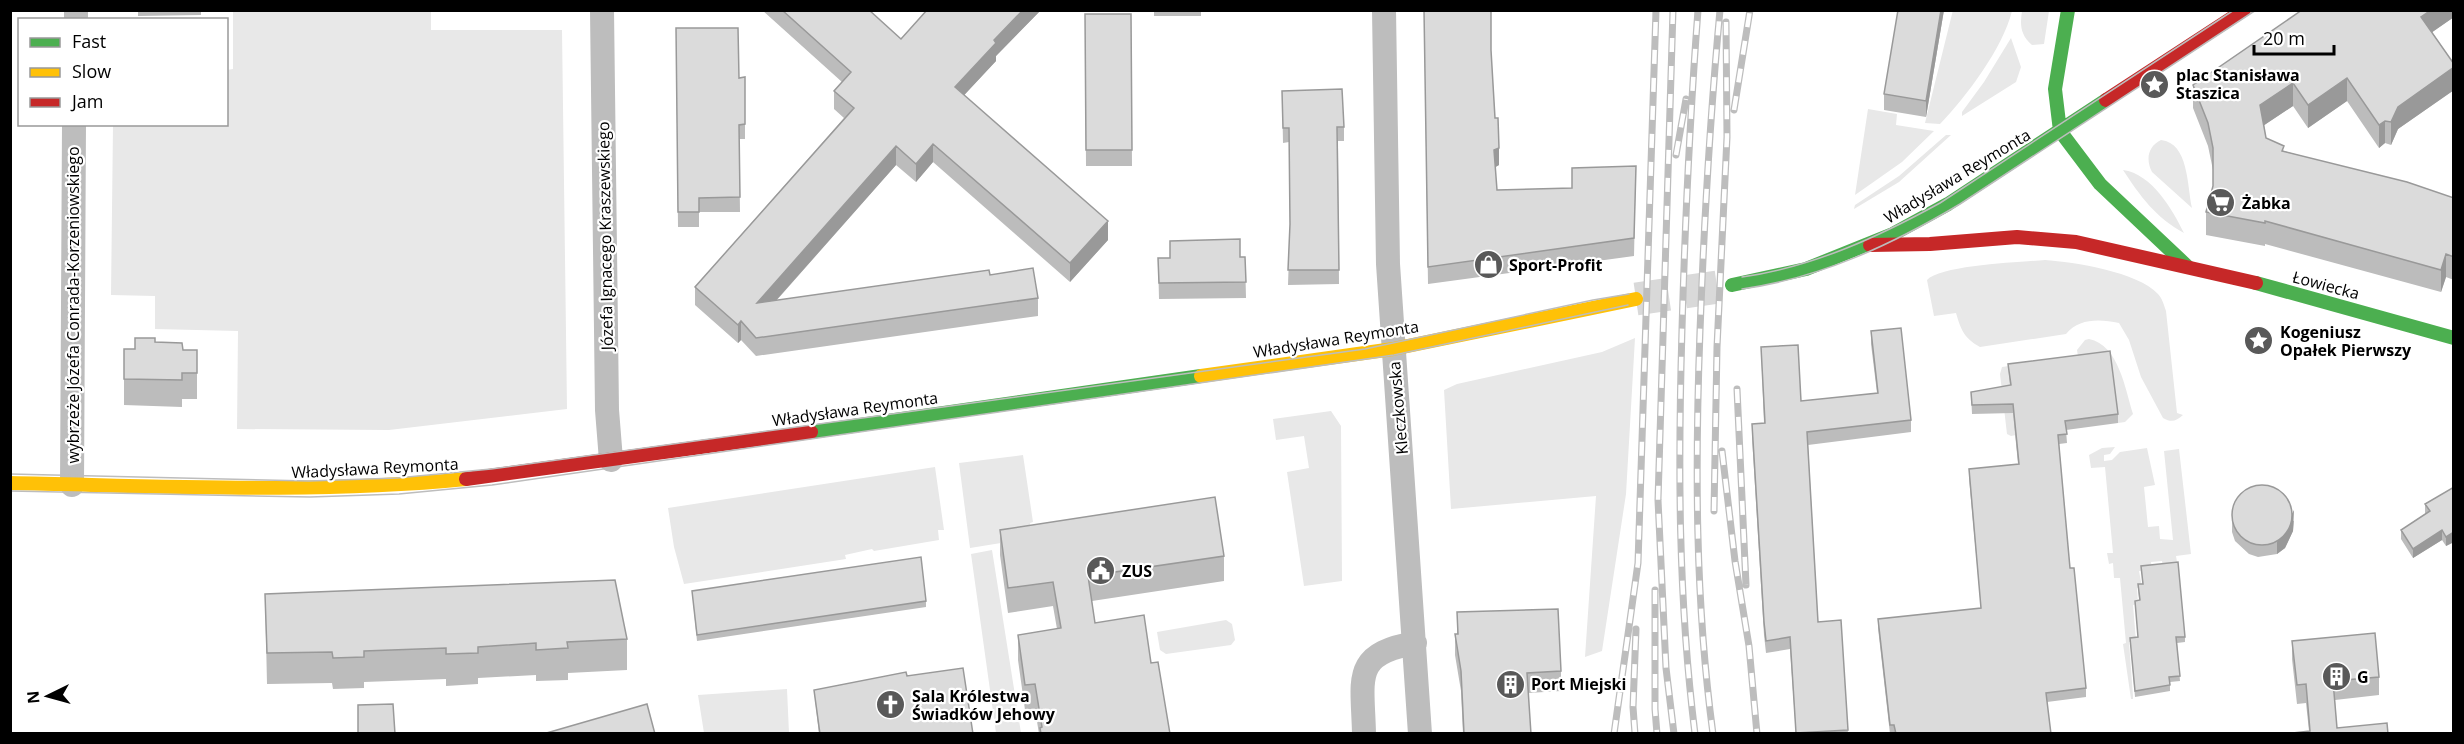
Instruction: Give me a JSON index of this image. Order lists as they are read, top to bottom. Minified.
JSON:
{"streets":{"main road":["Władysława Reymonta","Łowiecka"],"street":["Józefa Ignacego Kraszewskiego","wybrzeże Józefa Conrada-Korzeniowskiego","Kleczkowska"]},"crossings":[["Władysława Reymonta","Józefa Ignacego Kraszewskiego"],["Władysława Reymonta","Łowiecka"],["Władysława Reymonta","wybrzeże Józefa Conrada-Korzeniowskiego"],["Władysława Reymonta","Kleczkowska"]],"places":{"place":["plac Stanisława Staszica","Kogeniusz Opałek Pierwszy"],"supermarket":["Żabka"],"shop":["Sport-Profit"],"public building":["ZUS"],"building":["G","Port Miejski"],"church":["Sala Królestwa Świadków Jehowy"]},"legend":["Fast","Slow","Jam"],"scale_bar":"20 m","north":"left"}
